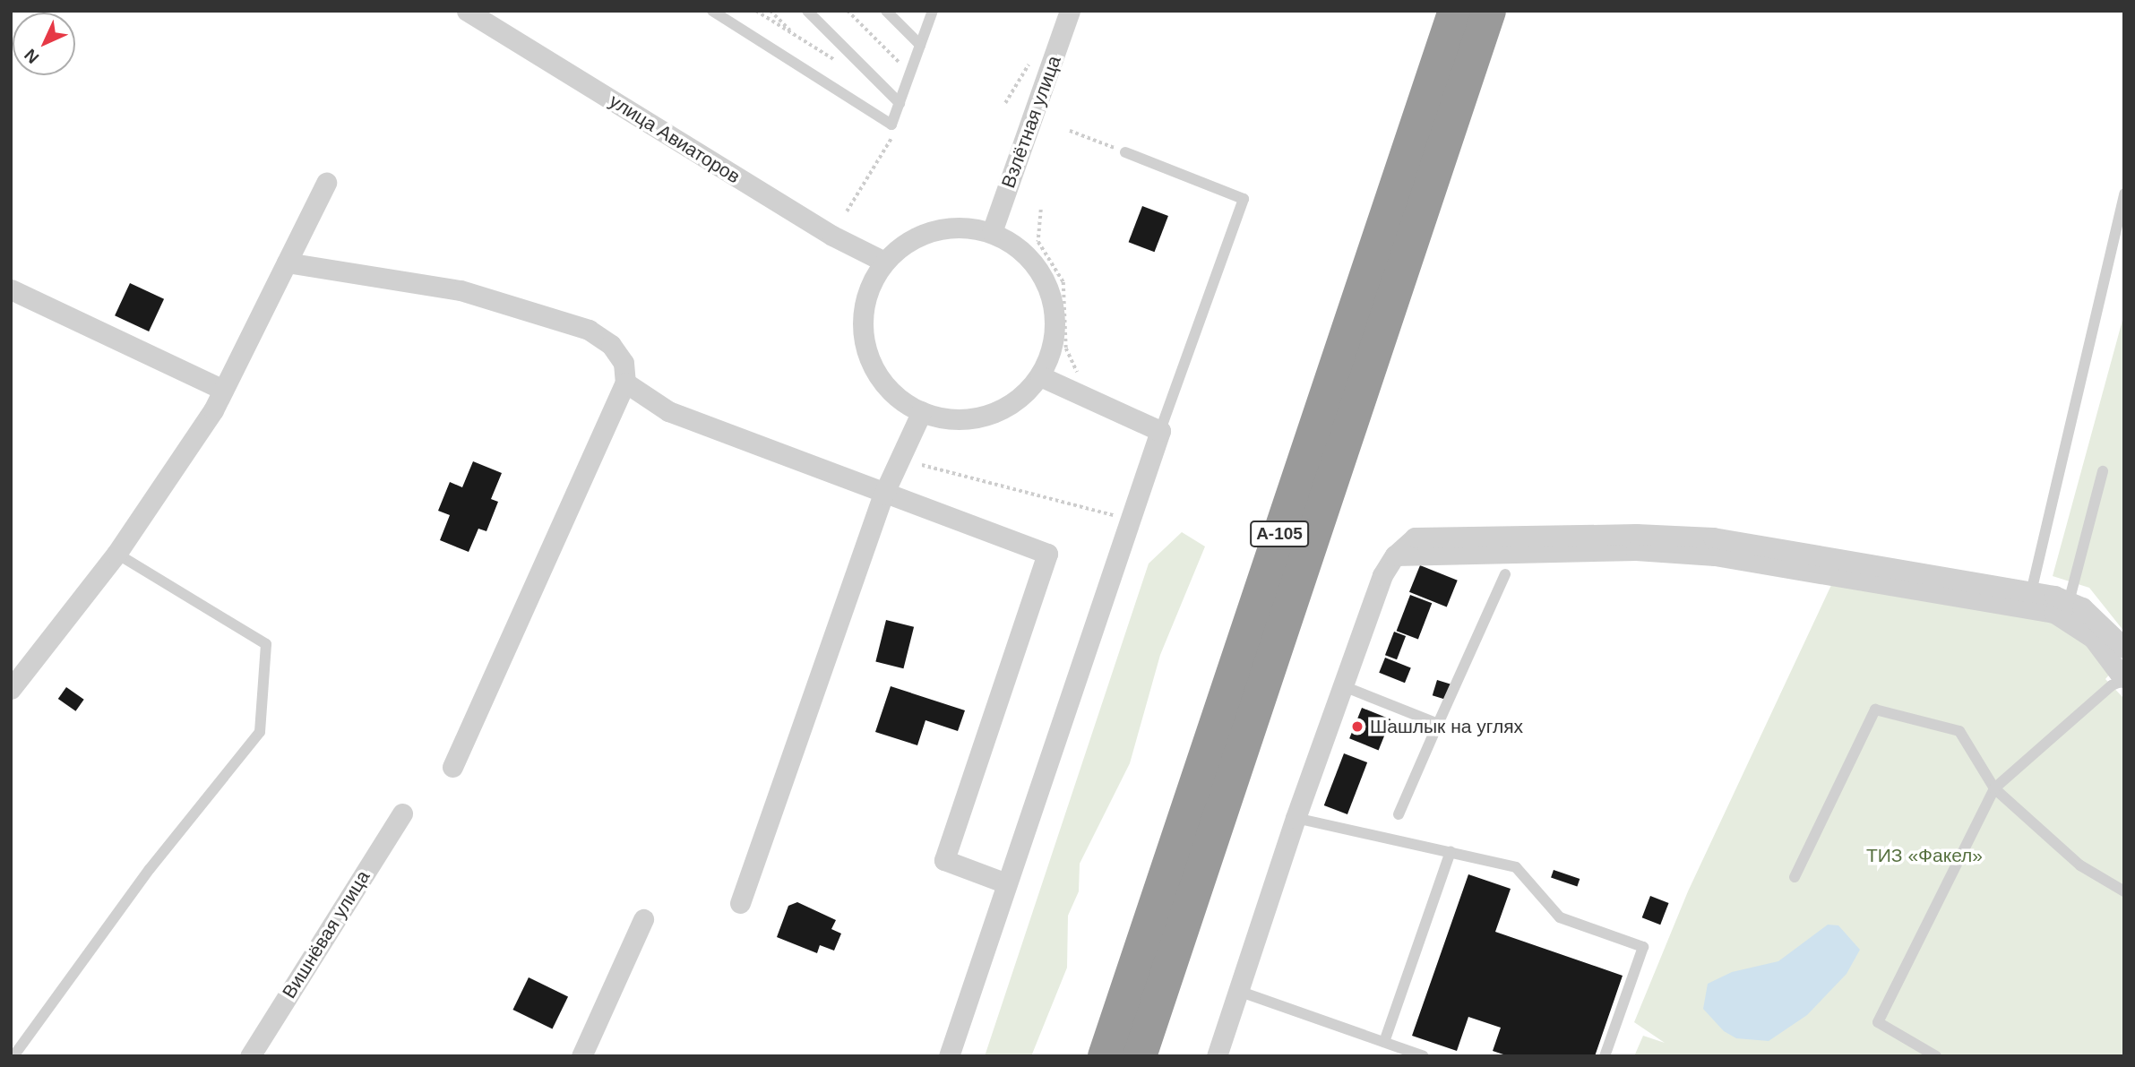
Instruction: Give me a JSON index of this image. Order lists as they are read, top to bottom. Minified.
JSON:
{"streets":{"highway":["А-105"],"street":["Взлётная улица","улица Авиаторов","Вишнёвая улица"]},"crossings":[["Взлётная улица","улица Авиаторов"]],"parks":["ТИЗ «Факел»"],"places":["Шашлык на углях"],"north":"bottom left"}
